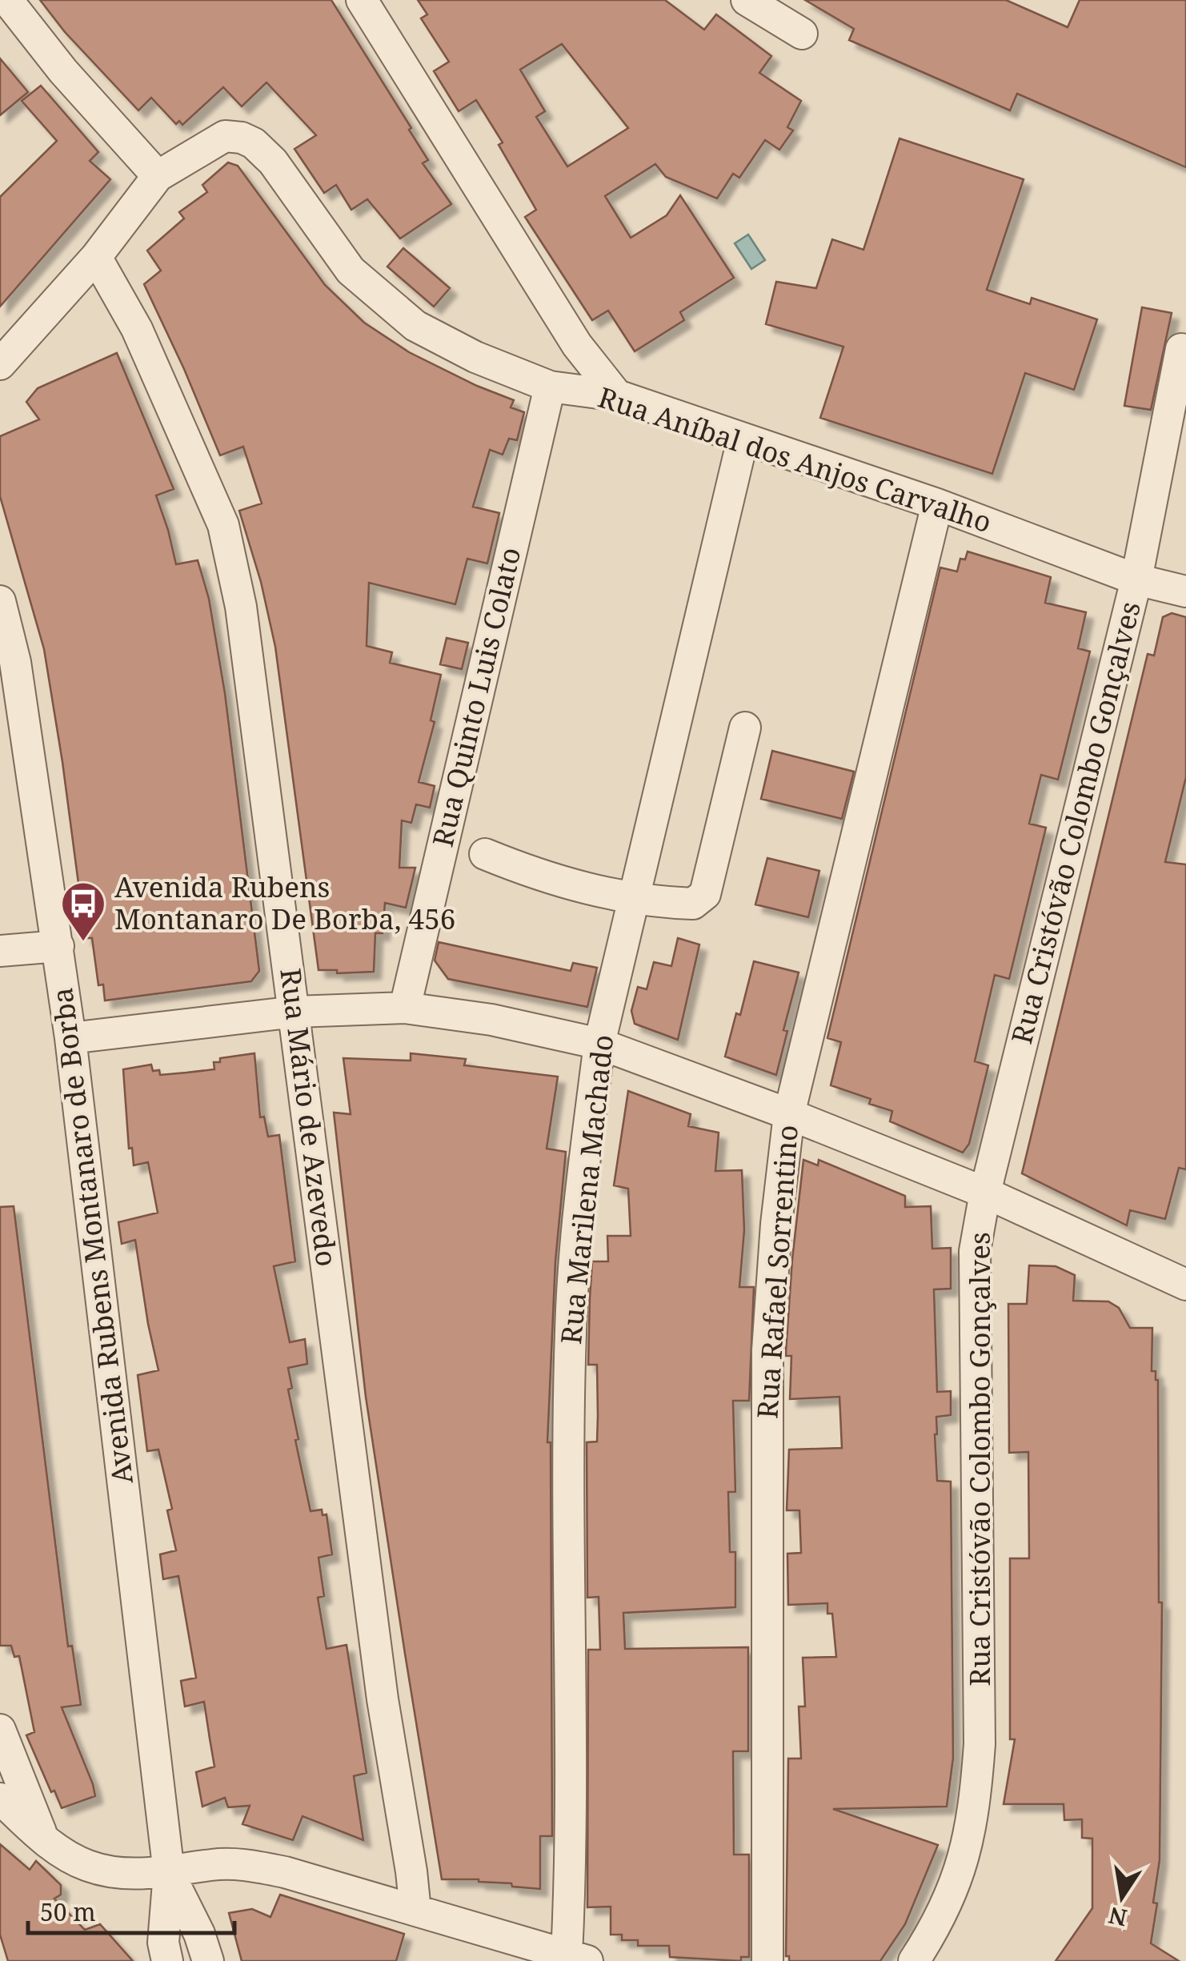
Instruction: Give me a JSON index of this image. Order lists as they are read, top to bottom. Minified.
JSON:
{"streets":{"street":["Rua Aníbal dos Anjos Carvalho","Rua Quinto Luis Colato","Rua Cristóvão Colombo Gonçalves","Rua Mário de Azevedo","Rua Marilena Machado","Avenida Rubens Montanaro de Borba","Rua Rafael Sorrentino"]},"crossings":[["Rua Aníbal dos Anjos Carvalho","Rua Quinto Luis Colato"],["Rua Aníbal dos Anjos Carvalho","Rua Cristóvão Colombo Gonçalves"],["Rua Aníbal dos Anjos Carvalho","Rua Marilena Machado"],["Rua Aníbal dos Anjos Carvalho","Rua Rafael Sorrentino"]],"places":{"bus stop":["Avenida Rubens Montanaro De Borba, 456"]},"scale_bar":"50 m","north":"bottom"}
